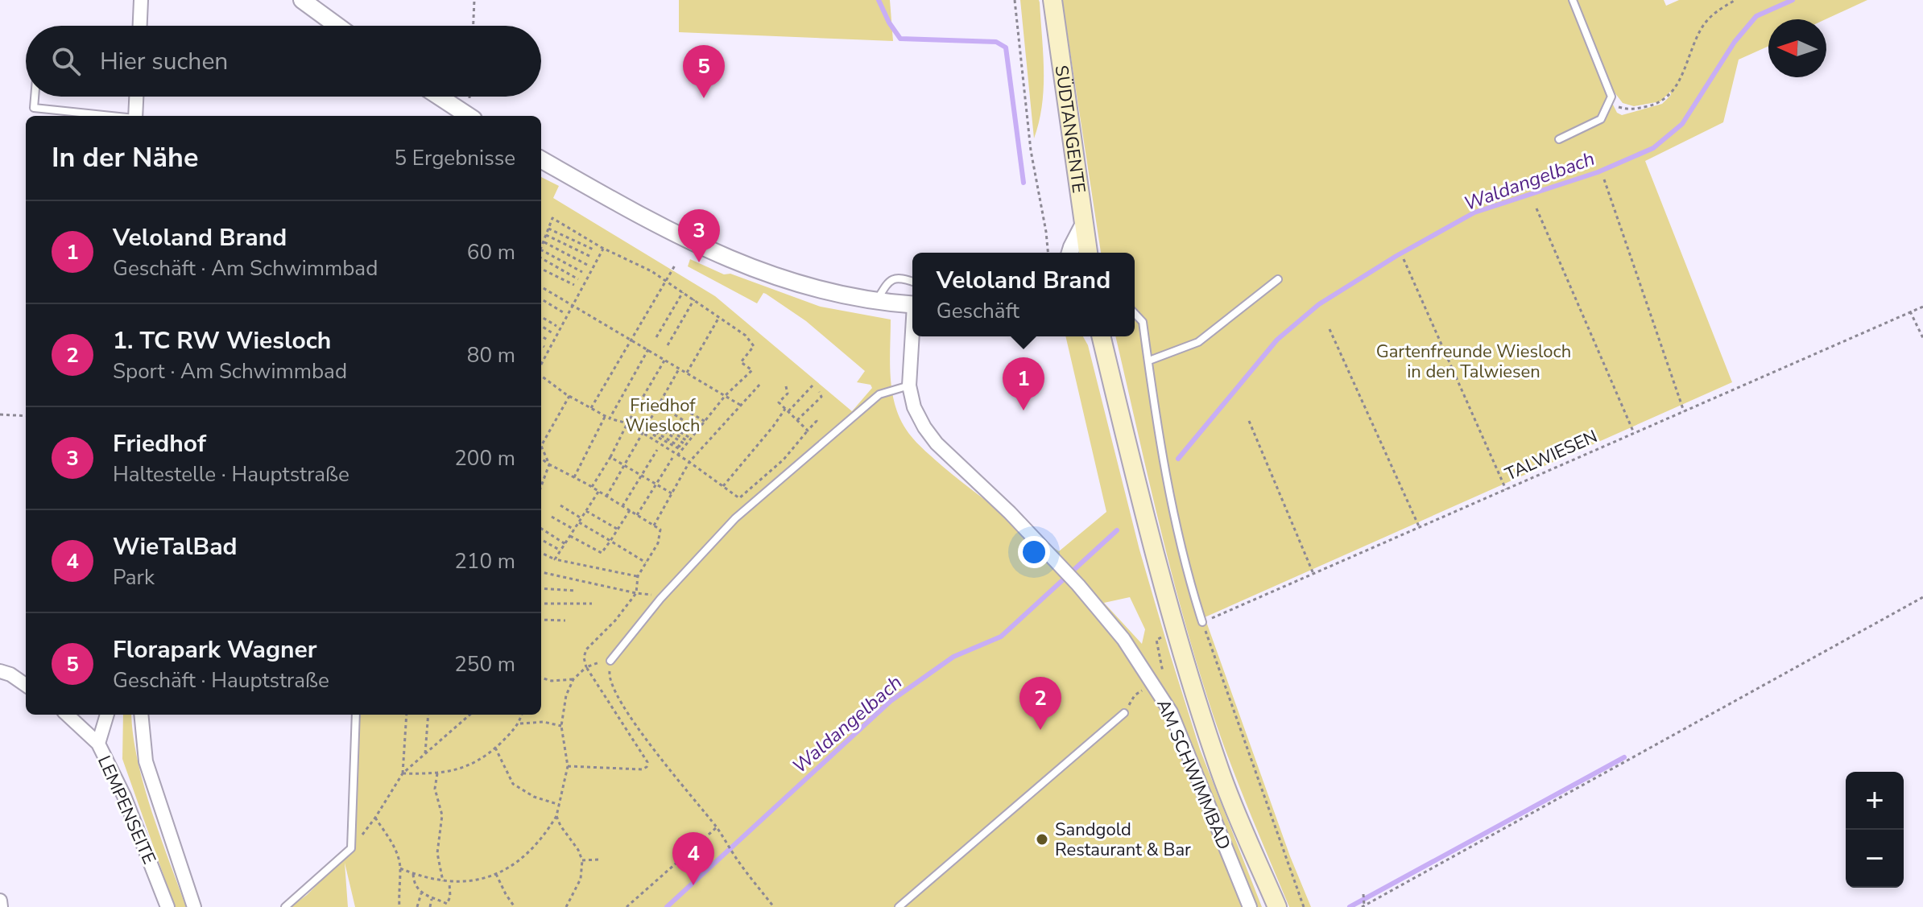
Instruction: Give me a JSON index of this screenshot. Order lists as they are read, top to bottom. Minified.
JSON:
{"streets":{"main road":["SÜDTANGENTE"],"street":["AM SCHWIMMBAD","LEMPENSEITE"],"path":["TALWIESEN"]},"water":["Waldangelbach"],"parks":["Gartenfreunde Wiesloch in den Talwiesen","Friedhof Wiesloch"],"places":["Sandgold Restaurant & Bar"],"north":"left","page":{"search":"Hier suchen","pins":["5","3","1","2","4"],"heading":["In der Nähe","5 Ergebnisse"],"list":[{"mark":"1","name":"Veloland Brand","note":"Geschäft · Am Schwimmbad","value":"60 m"},{"mark":"2","name":"1. TC RW Wiesloch","note":"Sport · Am Schwimmbad","value":"80 m"},{"mark":"3","name":"Friedhof","note":"Haltestelle · Hauptstraße","value":"200 m"},{"mark":"4","name":"WieTalBad","note":"Park","value":"210 m"},{"mark":"5","name":"Florapark Wagner","note":"Geschäft · Hauptstraße","value":"250 m"}],"popup":["Veloland Brand","Geschäft"],"map_buttons":["+","−"]}}
